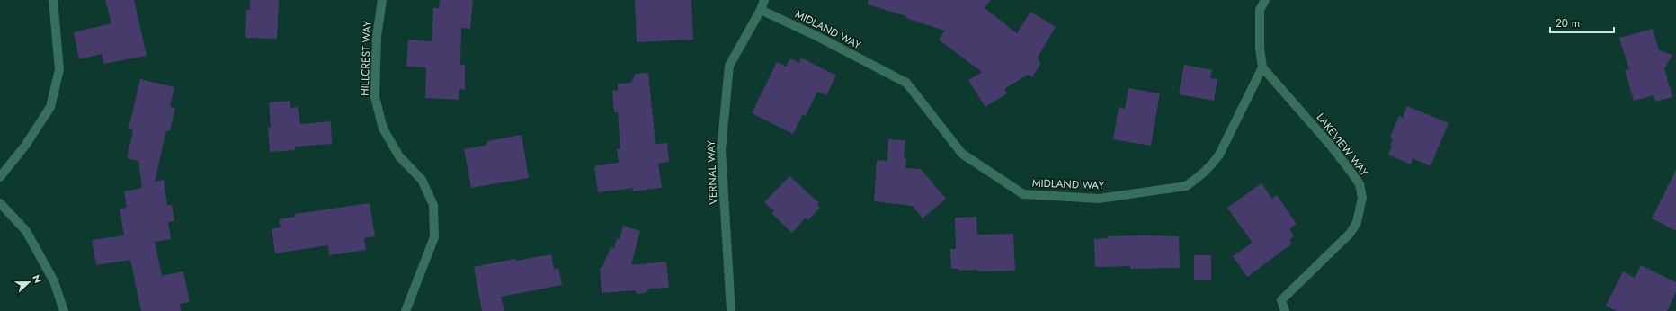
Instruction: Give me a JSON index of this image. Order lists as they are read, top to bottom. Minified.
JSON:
{"streets":{"street":["MIDLAND WAY","HILLCREST WAY","LAKEVIEW WAY","VERNAL WAY"]},"crossings":[["MIDLAND WAY","LAKEVIEW WAY"],["MIDLAND WAY","VERNAL WAY"]],"scale_bar":"20 m","north":"right"}
